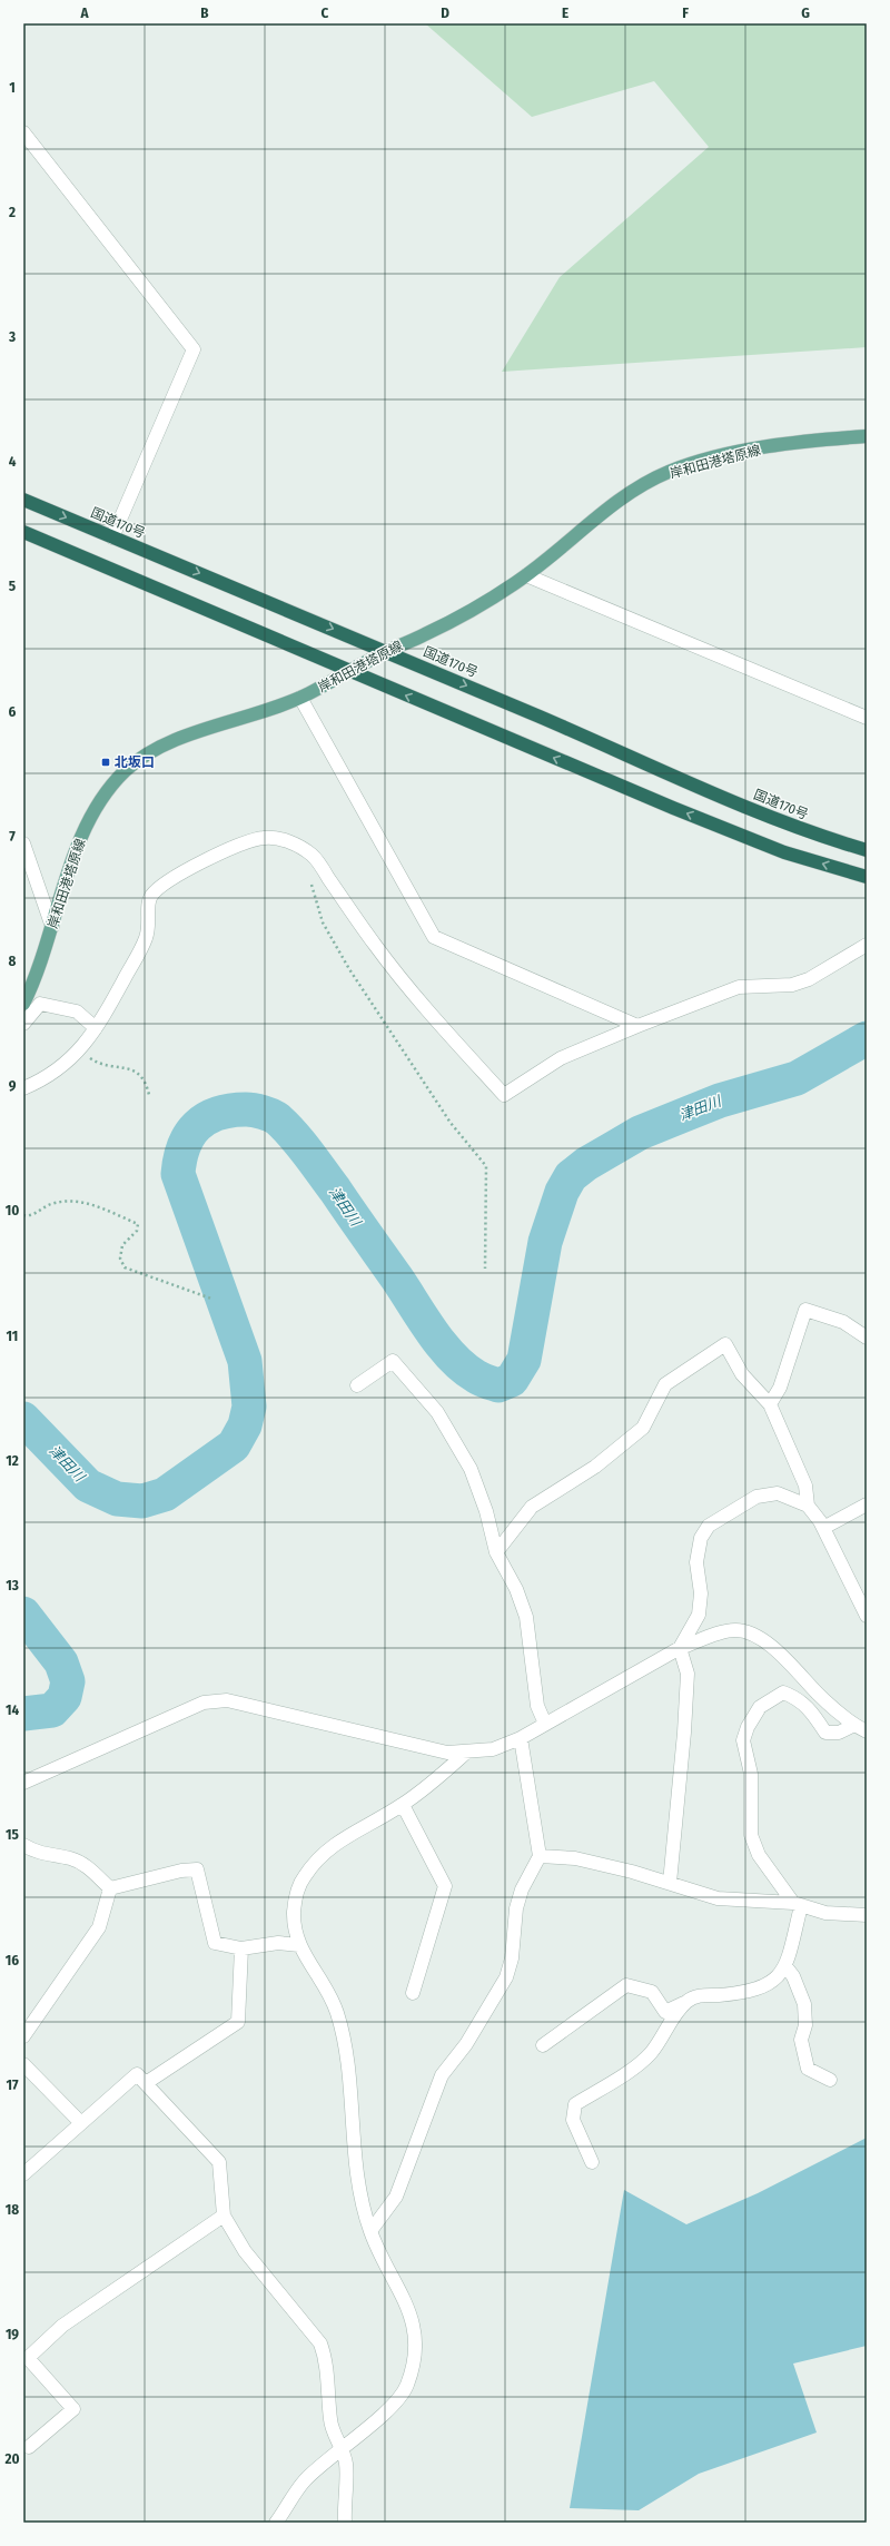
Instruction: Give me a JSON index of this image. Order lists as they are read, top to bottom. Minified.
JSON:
{"streets":{"highway":["国道170号"],"main road":["岸和田港塔原線"]},"crossings":[["岸和田港塔原線","国道170号"]],"water":["津田川"],"places":{"transit":["北坂口"]},"grid":{"columns":["A","B","C","D","E","F","G"],"rows":["1","2","3","4","5","6","7","8","9","10","11","12","13","14","15","16","17","18","19","20"]}}
